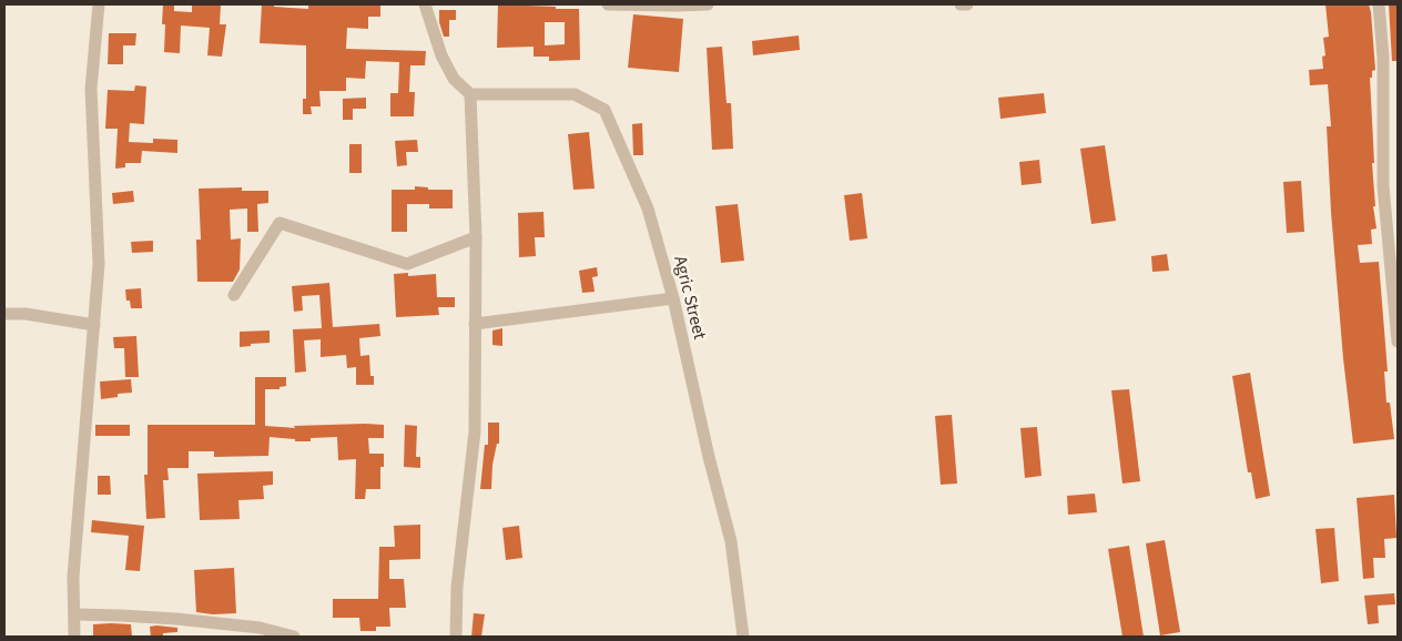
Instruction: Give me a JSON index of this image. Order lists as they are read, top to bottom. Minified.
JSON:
{"streets":{"street":["Agric Street"]}}
